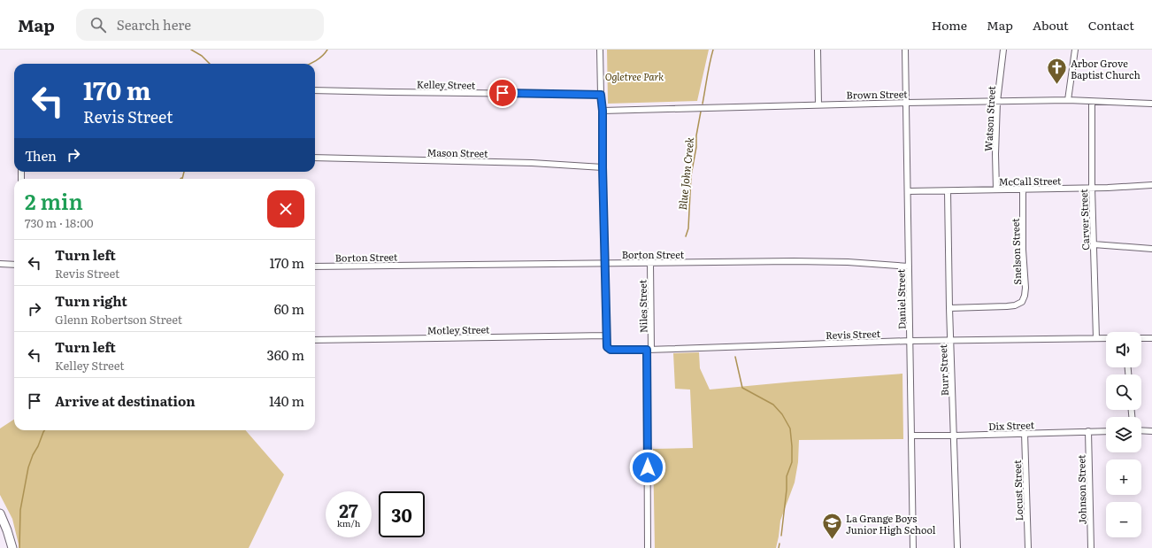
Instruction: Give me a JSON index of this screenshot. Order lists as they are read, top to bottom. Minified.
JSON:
{"streets":{"street":["Kelley Street","Brown Street","Watson Street","Mason Street","McCall Street","Carver Street","Snelson Street","Borton Street","Daniel Street","Niles Street","Motley Street","Revis Street","Burr Street","Dix Street","Johnson Street","Locust Street"]},"crossings":[["Brown Street","Watson Street"],["Brown Street","Carver Street"],["Brown Street","Daniel Street"],["Watson Street","McCall Street"],["McCall Street","Carver Street"],["McCall Street","Snelson Street"],["McCall Street","Daniel Street"],["McCall Street","Burr Street"],["Carver Street","Revis Street"],["Snelson Street","Burr Street"],["Borton Street","Daniel Street"],["Borton Street","Niles Street"],["Daniel Street","Revis Street"],["Daniel Street","Dix Street"],["Niles Street","Revis Street"],["Motley Street","Revis Street"],["Revis Street","Burr Street"],["Burr Street","Dix Street"],["Dix Street","Johnson Street"],["Dix Street","Locust Street"]],"water":["Blue John Creek"],"parks":["Ogletree Park"],"places":{"church":["Arbor Grove Baptist Church"],"school or university":["La Grange Boys Junior High School"]},"page":{"header":"Map","search":"Search here","nav":["Home","Map","About","Contact"],"turn":["170 m","Revis Street"],"then":"Then","heading":["2 min","730 m · 18:00"],"list":[{"name":"Turn left","note":"Revis Street","value":"170 m"},{"name":"Turn right","note":"Glenn Robertson Street","value":"60 m"},{"name":"Turn left","note":"Kelley Street","value":"360 m"},{"name":"Arrive at destination","value":"140 m"}],"map_buttons":["+","−"],"speed":"27 km/h","limit":"30"}}
